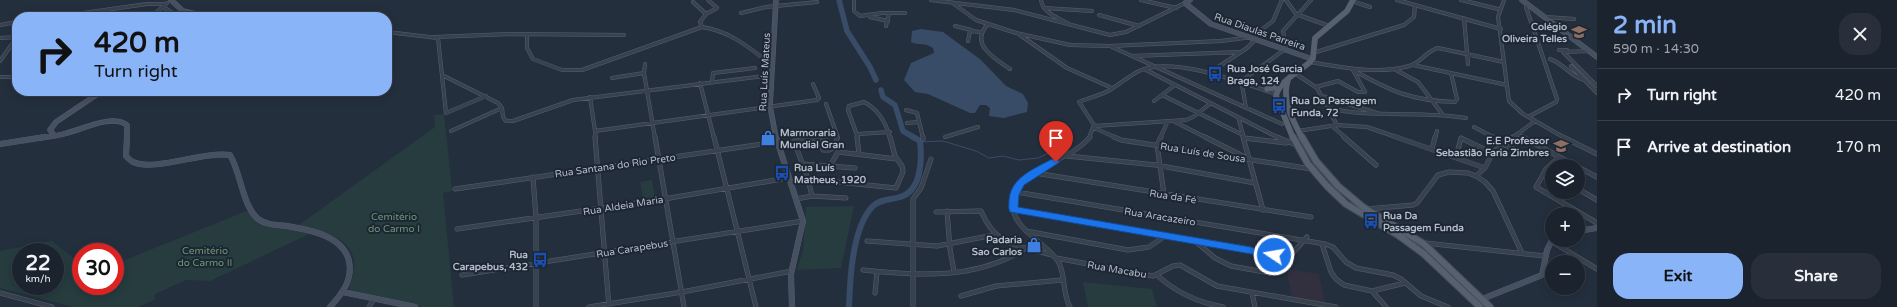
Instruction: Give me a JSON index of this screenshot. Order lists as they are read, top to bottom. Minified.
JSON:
{"streets":{"main road":["Rua Diaulas Parreira","Rua Luís Mateus"],"street":["Rua Luís de Sousa","Rua Santana do Rio Preto","Rua da Fé","Rua Aldeia Maria","Rua Aracazeiro","Rua Carapebus","Rua Macabu"]},"crossings":[["Rua Luís Mateus","Rua Santana do Rio Preto"],["Rua Luís Mateus","Rua Aldeia Maria"],["Rua Luís Mateus","Rua Carapebus"]],"parks":["Cemitério do Carmo I","Cemitério do Carmo II"],"places":{"school or university":["Colégio Oliveira Telles","E.E Professor Sebastião Faria Zimbres"],"bus stop":["Rua José Garcia Braga, 124","Rua Da Passagem Funda, 72","Rua Luís Matheus, 1920","Rua Da Passagem Funda","Rua Carapebus, 432"],"shop":["Marmoraria Mundial Gran","Padaria Sao Carlos"]},"page":{"heading":["2 min","590 m · 14:30"],"turn":["420 m","Turn right"],"list":[{"name":"Turn right","value":"420 m"},{"name":"Arrive at destination","value":"170 m"}],"map_buttons":["+","−"],"speed":"22 km/h","limit":"30","buttons":["Exit","Share"]}}
